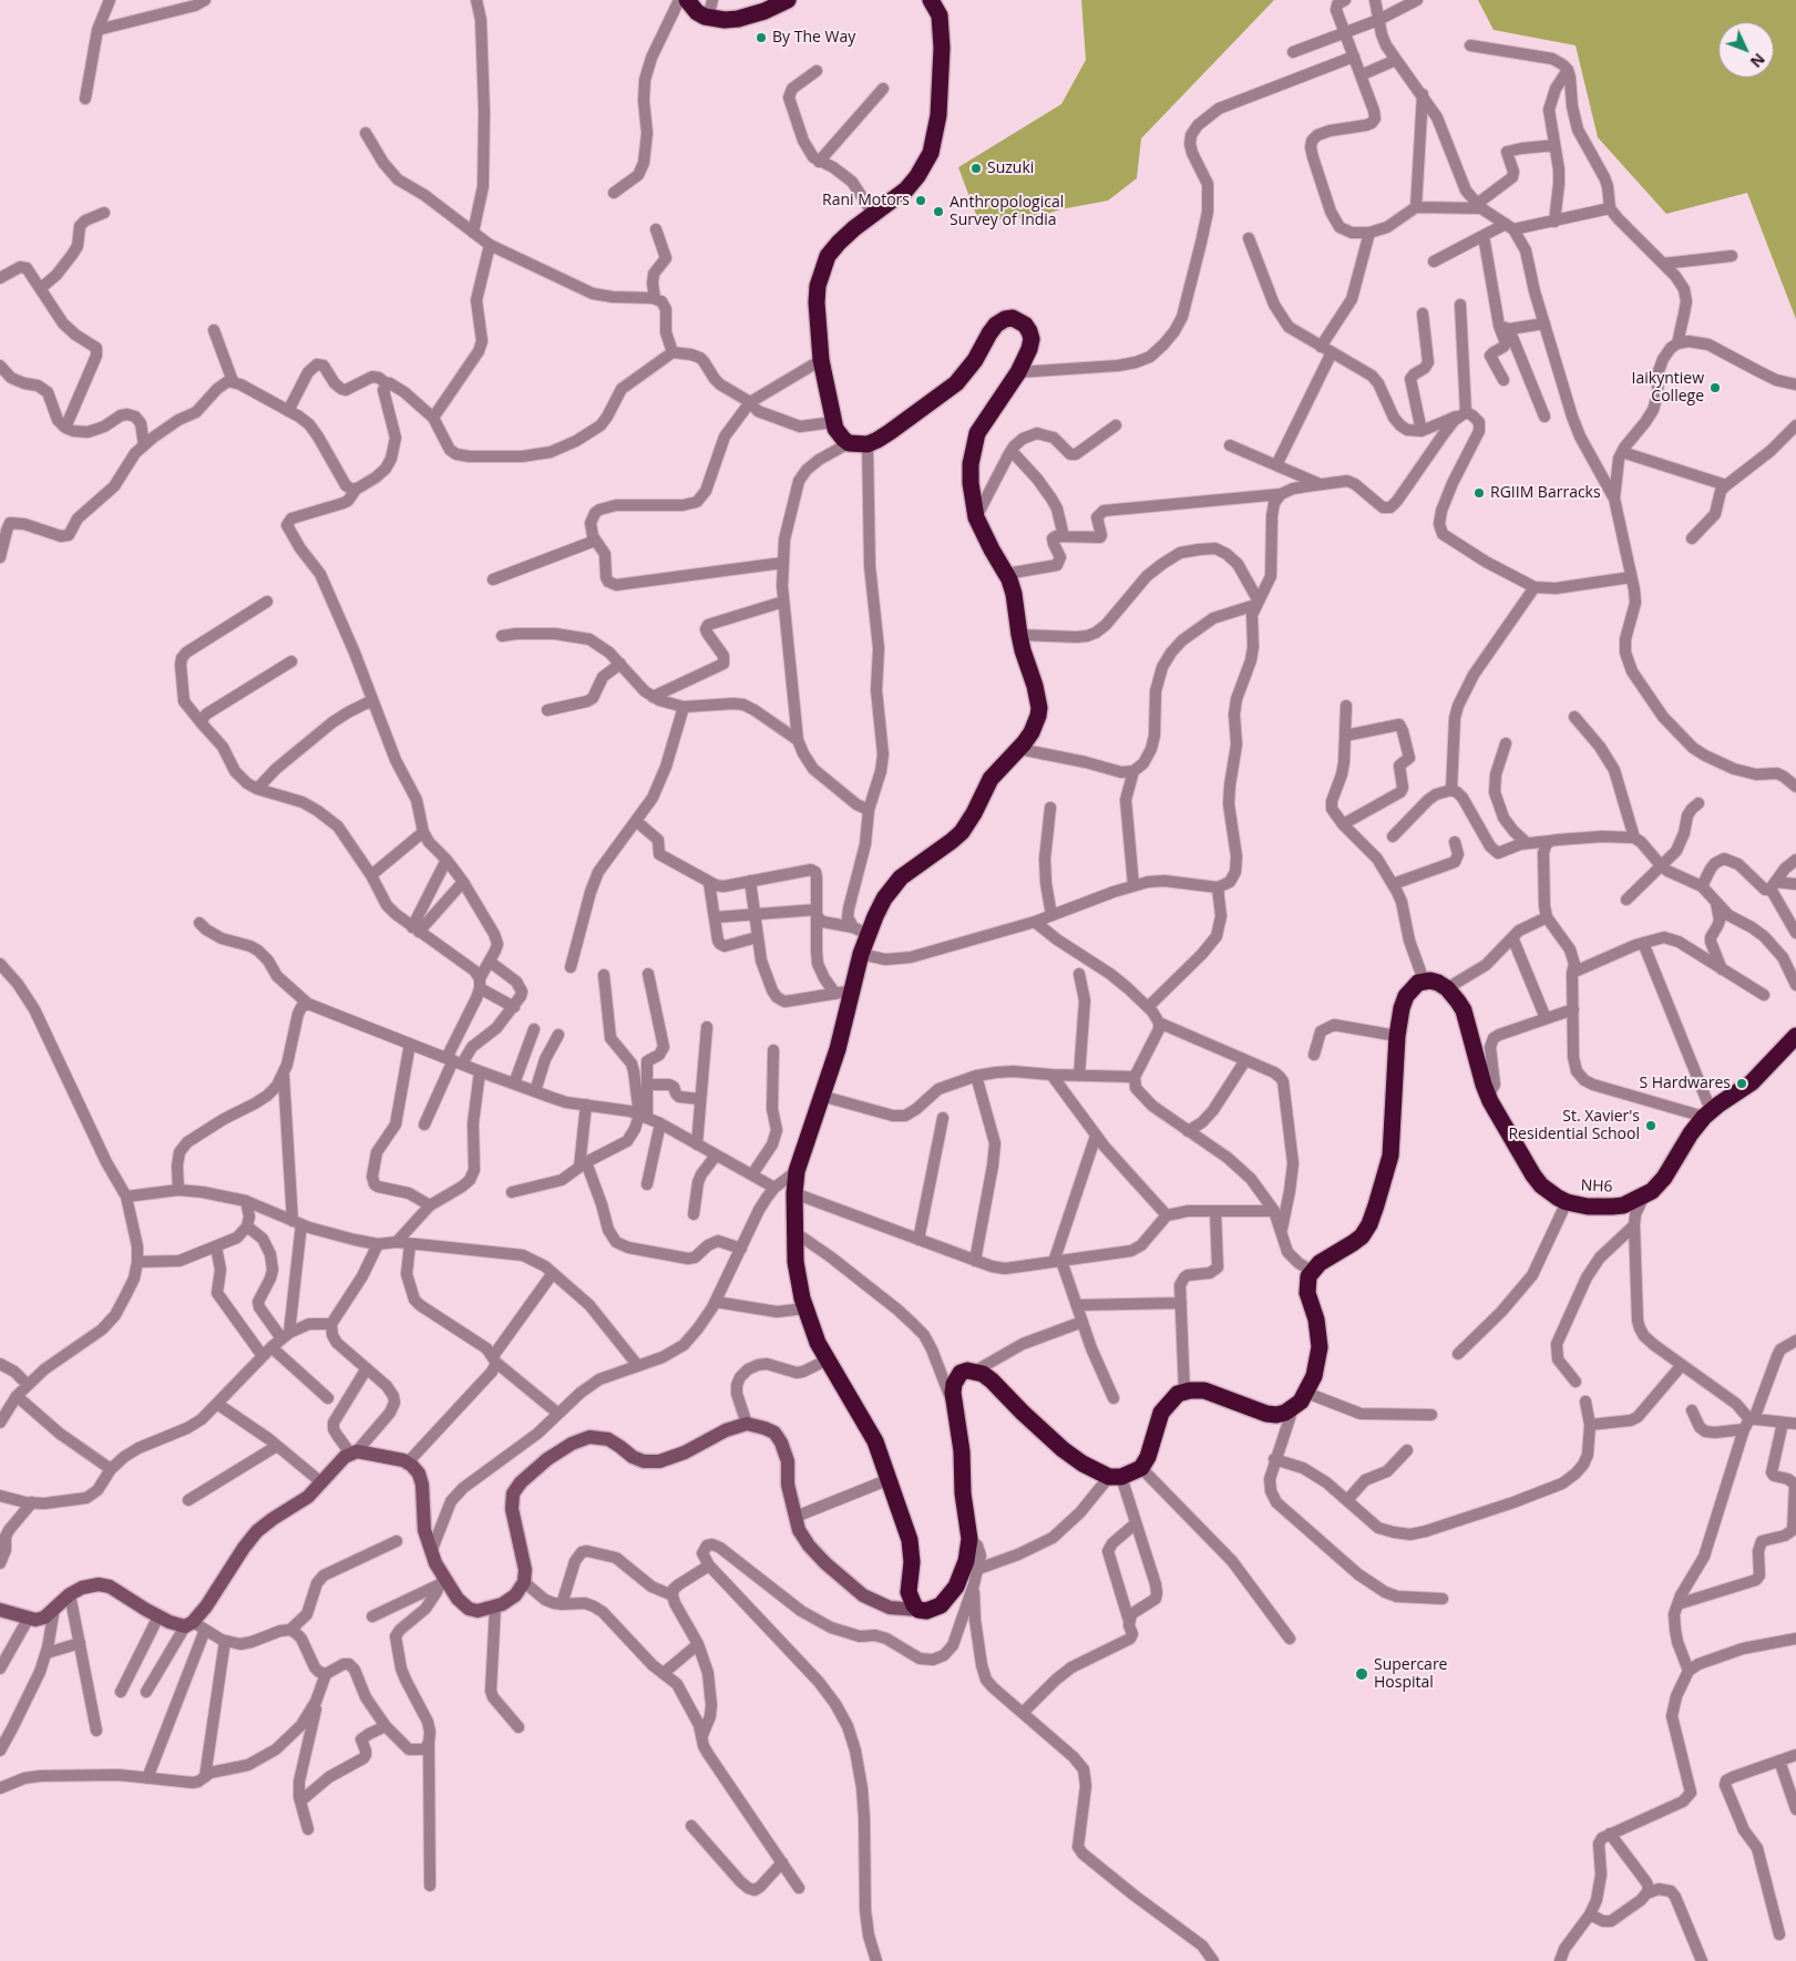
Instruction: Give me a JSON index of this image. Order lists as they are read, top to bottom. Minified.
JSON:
{"streets":{"highway":["NH6"]},"places":["By The Way","Suzuki","Rani Motors","Anthropological Survey of India","Iaikyntiew College","RGIIM Barracks","S Hardwares","St. Xavier's Residential School","Supercare Hospital"],"north":"bottom right"}
